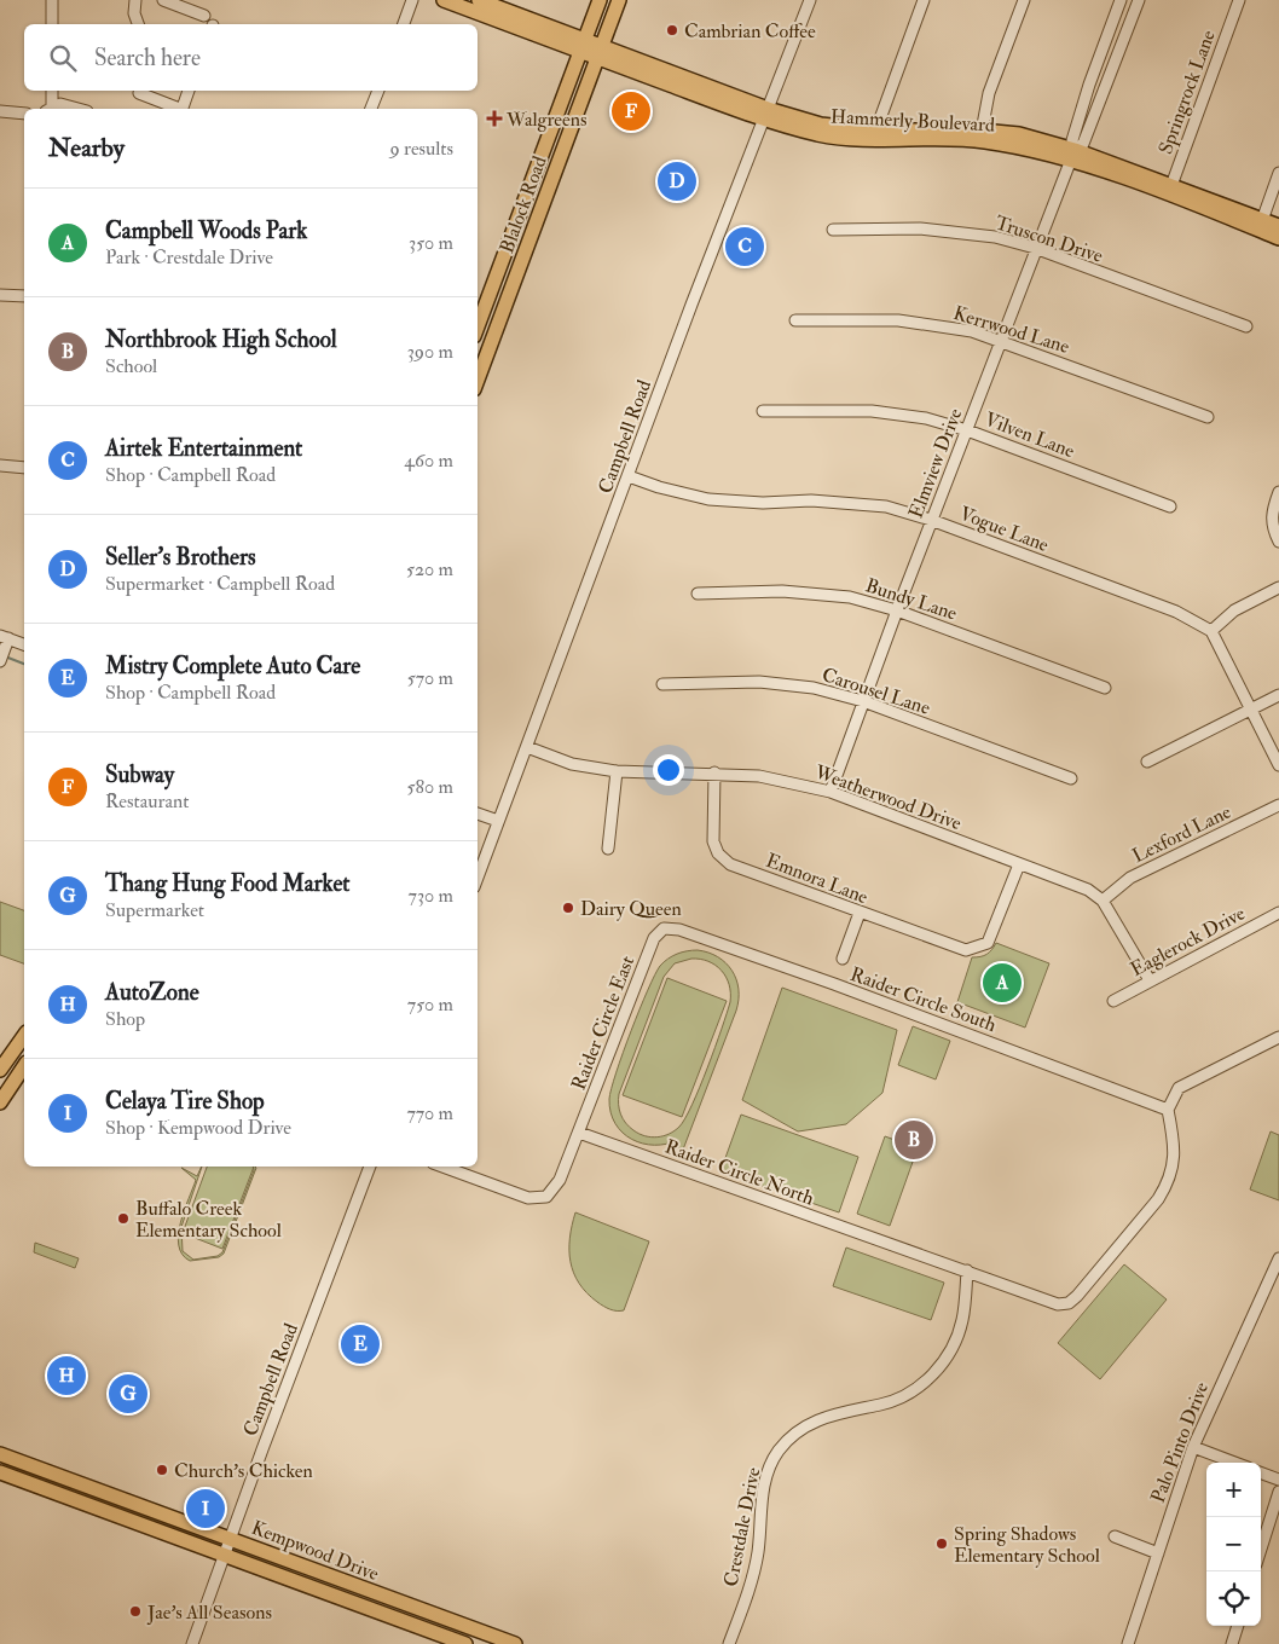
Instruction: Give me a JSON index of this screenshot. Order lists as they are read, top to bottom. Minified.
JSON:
{"streets":{"main road":["Hammerly Boulevard","Blalock Road","Kempwood Drive"],"street":["Springrock Lane","Truscon Drive","Kerrwood Lane","Vilven Lane","Campbell Road","Elmview Drive","Vogue Lane","Bundy Lane","Carousel Lane","Weatherwood Drive","Lexford Lane","Emnora Lane","Eaglerock Drive","Raider Circle South","Raider Circle East","Raider Circle North","Palo Pinto Drive","Crestdale Drive"]},"crossings":[["Springrock Lane","Hammerly Boulevard"],["Hammerly Boulevard","Blalock Road"],["Hammerly Boulevard","Campbell Road"],["Hammerly Boulevard","Elmview Drive"],["Truscon Drive","Elmview Drive"],["Kerrwood Lane","Elmview Drive"],["Vilven Lane","Elmview Drive"],["Campbell Road","Vogue Lane"],["Campbell Road","Weatherwood Drive"],["Campbell Road","Kempwood Drive"],["Elmview Drive","Vogue Lane"],["Elmview Drive","Bundy Lane"],["Elmview Drive","Carousel Lane"],["Elmview Drive","Weatherwood Drive"],["Weatherwood Drive","Lexford Lane"],["Weatherwood Drive","Emnora Lane"],["Raider Circle South","Raider Circle East"],["Raider Circle South","Raider Circle North"],["Raider Circle East","Raider Circle North"],["Raider Circle North","Crestdale Drive"]],"places":{"other":["Cambrian Coffee","Dairy Queen","Buffalo Creek Elementary School","Church's Chicken","Spring Shadows Elementary School","Jae's All Seasons"],"health":["Walgreens"]},"page":{"search":"Search here","pins":["F","D","C","A","B","E","H","G","I"],"heading":["Nearby","9 results"],"list":[{"mark":"A","name":"Campbell Woods Park","note":"Park · Crestdale Drive","value":"350 m"},{"mark":"B","name":"Northbrook High School","note":"School","value":"390 m"},{"mark":"C","name":"Airtek Entertainment","note":"Shop · Campbell Road","value":"460 m"},{"mark":"D","name":"Seller's Brothers","note":"Supermarket · Campbell Road","value":"520 m"},{"mark":"E","name":"Mistry Complete Auto Care","note":"Shop · Campbell Road","value":"570 m"},{"mark":"F","name":"Subway","note":"Restaurant","value":"580 m"},{"mark":"G","name":"Thang Hung Food Market","note":"Supermarket","value":"730 m"},{"mark":"H","name":"AutoZone","note":"Shop","value":"750 m"},{"mark":"I","name":"Celaya Tire Shop","note":"Shop · Kempwood Drive","value":"770 m"}],"map_buttons":["+","−"]}}
